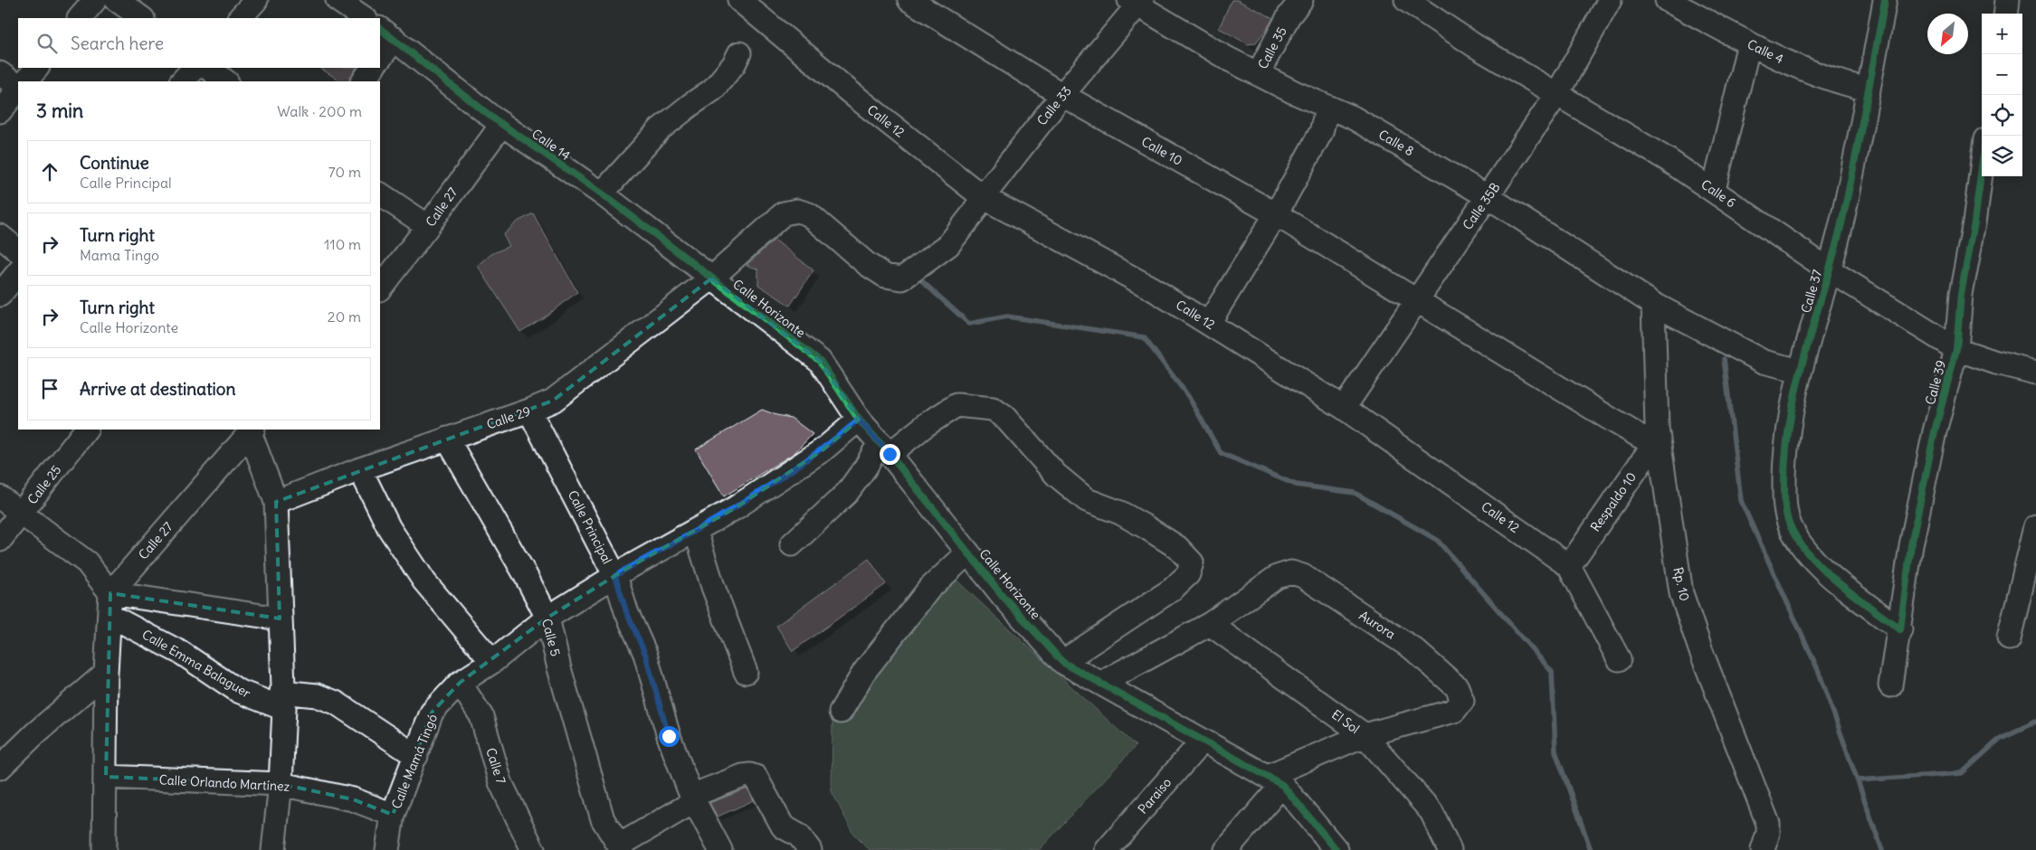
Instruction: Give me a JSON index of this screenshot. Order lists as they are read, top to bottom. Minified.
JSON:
{"streets":{"street":["Calle 35","Calle 4","Calle 33","Calle 12","Calle 8","Calle 14","Calle 10","Calle 6","Calle 35B","Calle 27","Calle 37","Calle Horizonte","Calle 39","Calle 29","Calle 25","Respaldo 10","Calle Principal","Rp. 10","Aurora","Calle 5","Calle Emma Balaguer","El Sol","Calle Mamá Tingó","Calle 7","Calle Orlando Martínez","Paraiso"]},"crossings":[["Calle 35","Calle 8"],["Calle 4","Calle 37"],["Calle 33","Calle 12"],["Calle 33","Calle 8"],["Calle 33","Calle 10"],["Calle 33","Calle 29"],["Calle 12","Calle 35B"],["Calle 12","Respaldo 10"],["Calle 8","Calle 35B"],["Calle 8","Calle 37"],["Calle 8","Rp. 10"],["Calle 14","Calle 27"],["Calle 14","Calle Horizonte"],["Calle 14","Calle 29"],["Calle 10","Calle 35B"],["Calle 10","Respaldo 10"],["Calle 10","Rp. 10"],["Calle 6","Calle 35B"],["Calle 6","Calle 37"],["Calle 6","Calle 39"],["Calle 37","Calle 39"],["Calle Horizonte","Calle 29"],["Calle Horizonte","Calle Mamá Tingó"],["Calle Horizonte","Paraiso"],["Calle 29","Calle Principal"],["Calle 29","Calle 5"],["Respaldo 10","Rp. 10"],["Calle Principal","Calle Mamá Tingó"],["Aurora","El Sol"],["Calle 5","Calle Mamá Tingó"],["Calle Emma Balaguer","Calle Mamá Tingó"],["Calle Mamá Tingó","Calle 7"],["Calle Mamá Tingó","Calle Orlando Martínez"]],"north":"bottom left","page":{"map_buttons":["+","−"],"search":"Search here","heading":["3 min","Walk · 200 m"],"list":[["Continue","Calle Principal","70 m"],["Turn right","Mama Tingo","110 m"],["Turn right","Calle Horizonte","20 m"],"Arrive at destination"]}}
